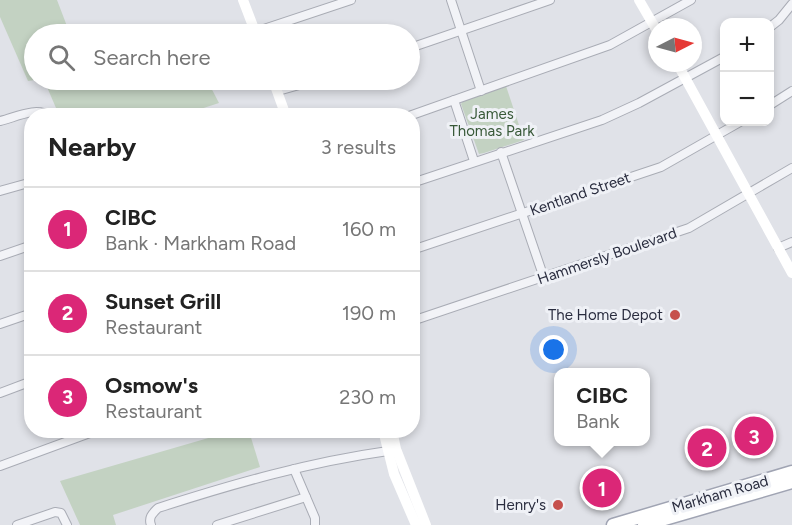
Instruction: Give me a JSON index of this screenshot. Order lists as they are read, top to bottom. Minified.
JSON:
{"streets":{"main road":["Markham Road"],"street":["Kentland Street","Hammersly Boulevard"]},"parks":["James Thomas Park"],"places":["The Home Depot","Henry's"],"north":"right","page":{"map_buttons":["+","−"],"search":"Search here","heading":["Nearby","3 results"],"list":[{"mark":"1","name":"CIBC","note":"Bank · Markham Road","value":"160 m"},{"mark":"2","name":"Sunset Grill","note":"Restaurant","value":"190 m"},{"mark":"3","name":"Osmow's","note":"Restaurant","value":"230 m"}],"popup":["CIBC","Bank"],"pins":["3","2","1"]}}
